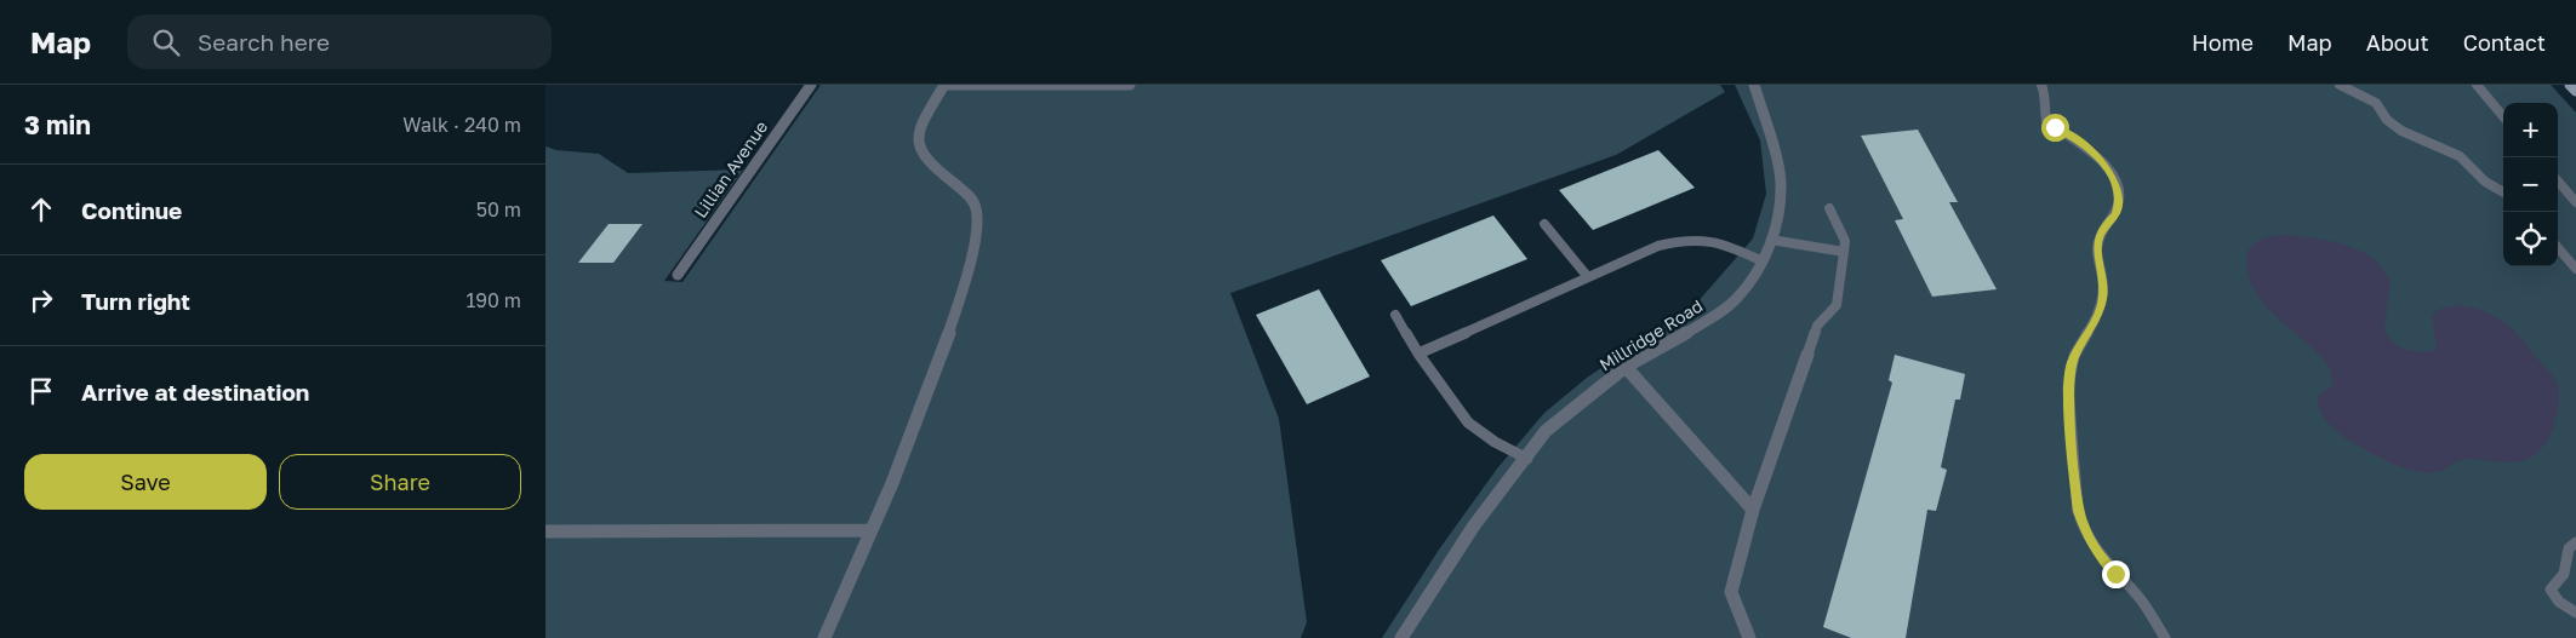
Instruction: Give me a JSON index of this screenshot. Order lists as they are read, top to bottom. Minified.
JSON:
{"streets":{"street":["Lillian Avenue","Millridge Road"]},"page":{"header":"Map","search":"Search here","nav":["Home","Map","About","Contact"],"heading":["3 min","Walk · 240 m"],"map_buttons":["+","−"],"list":[["Continue","50 m"],["Turn right","190 m"],"Arrive at destination"],"buttons":["Save","Share"]}}
